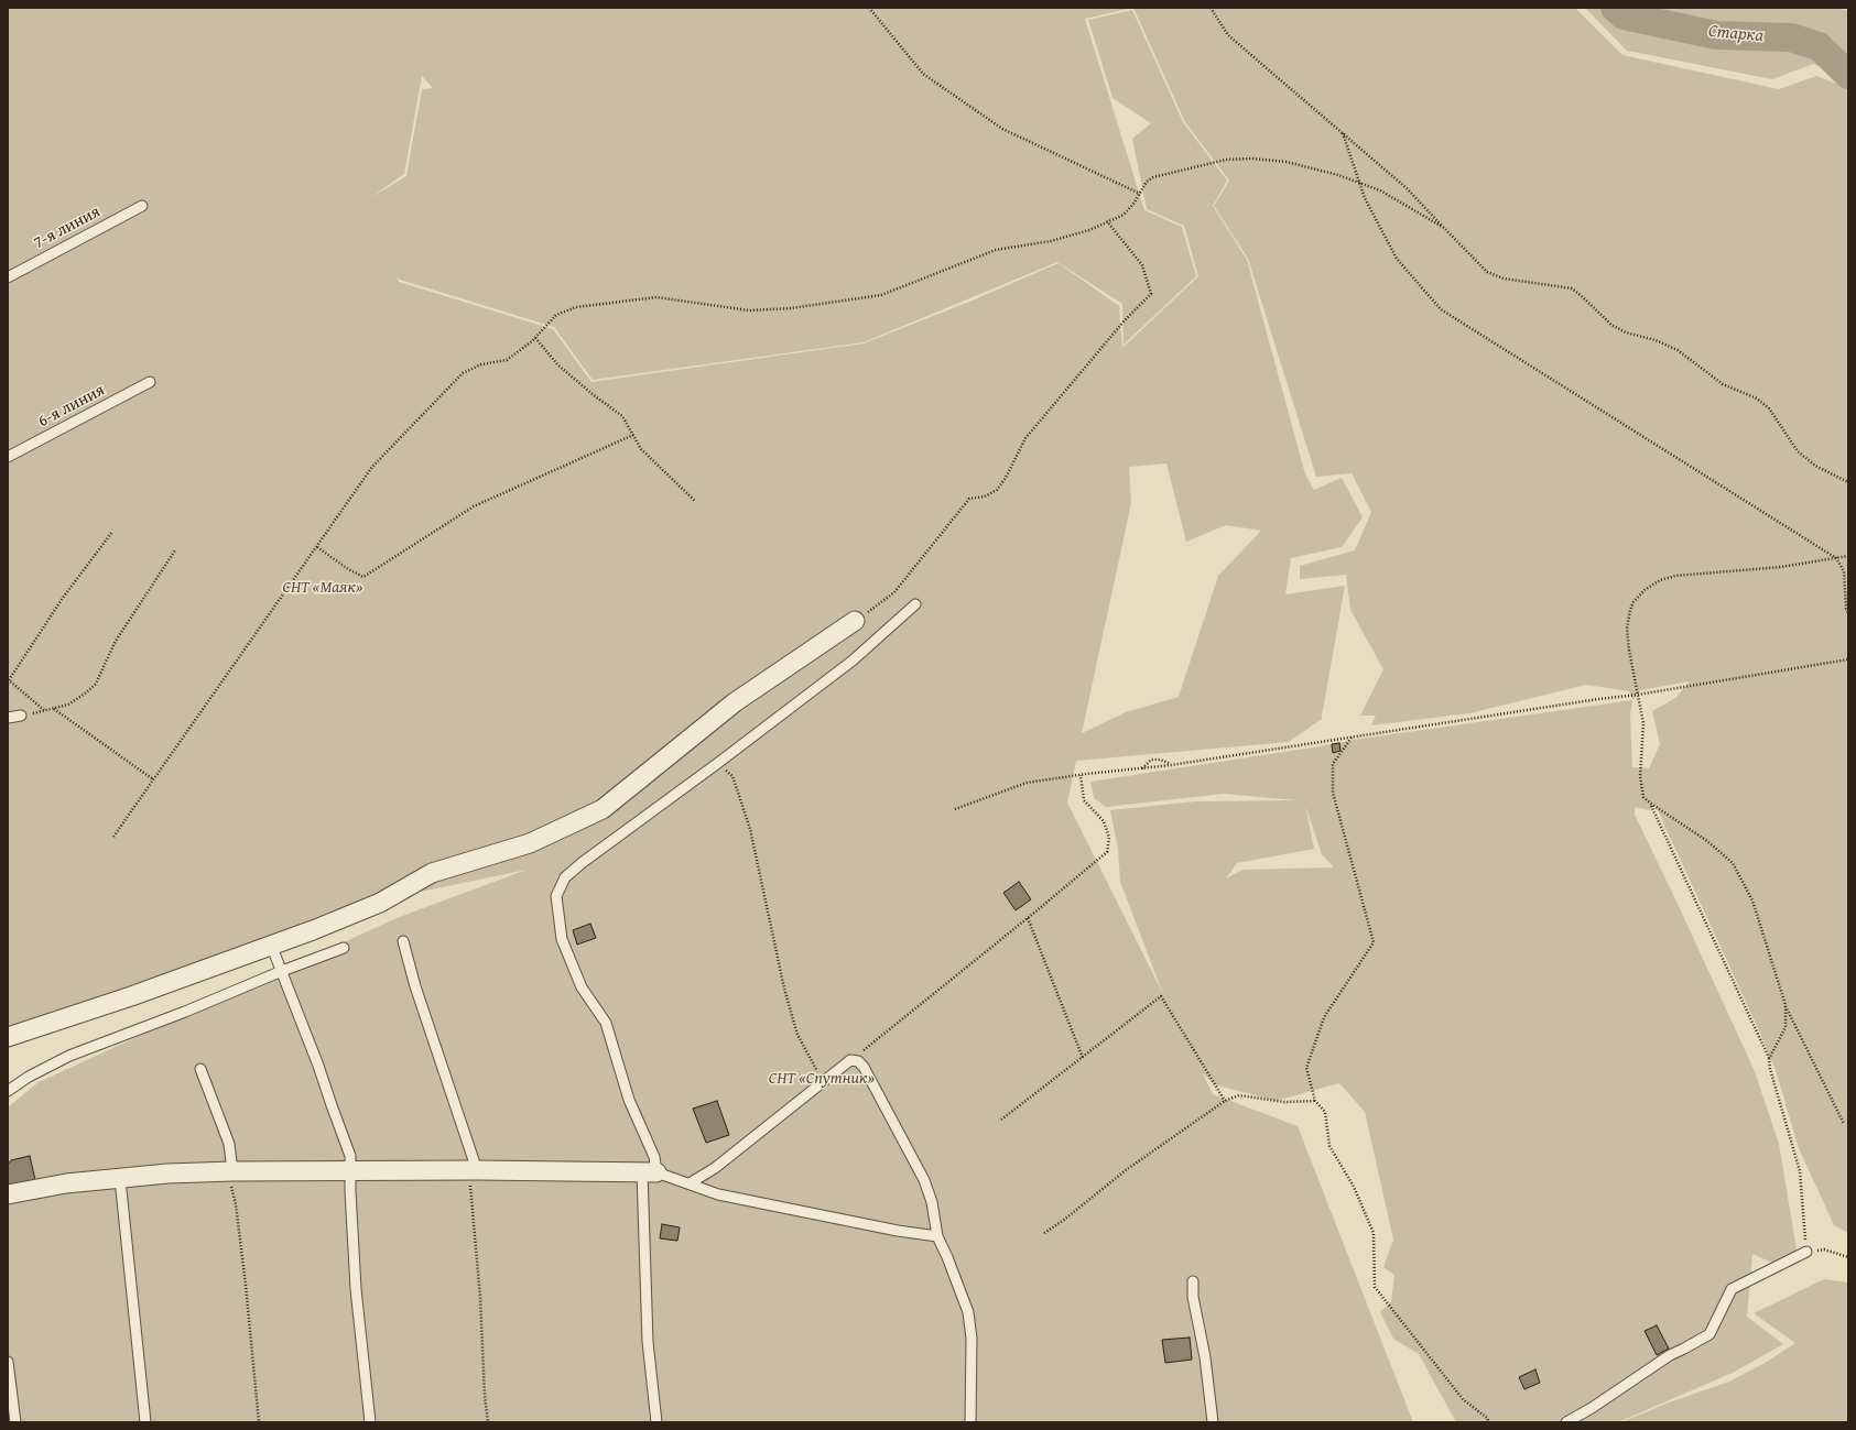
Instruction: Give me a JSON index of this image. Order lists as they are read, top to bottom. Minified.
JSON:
{"streets":{"lane":["7-я линия","6-я линия"]},"water":["Старка"],"parks":["СНТ «Маяк»","СНТ «Спутник»"]}
